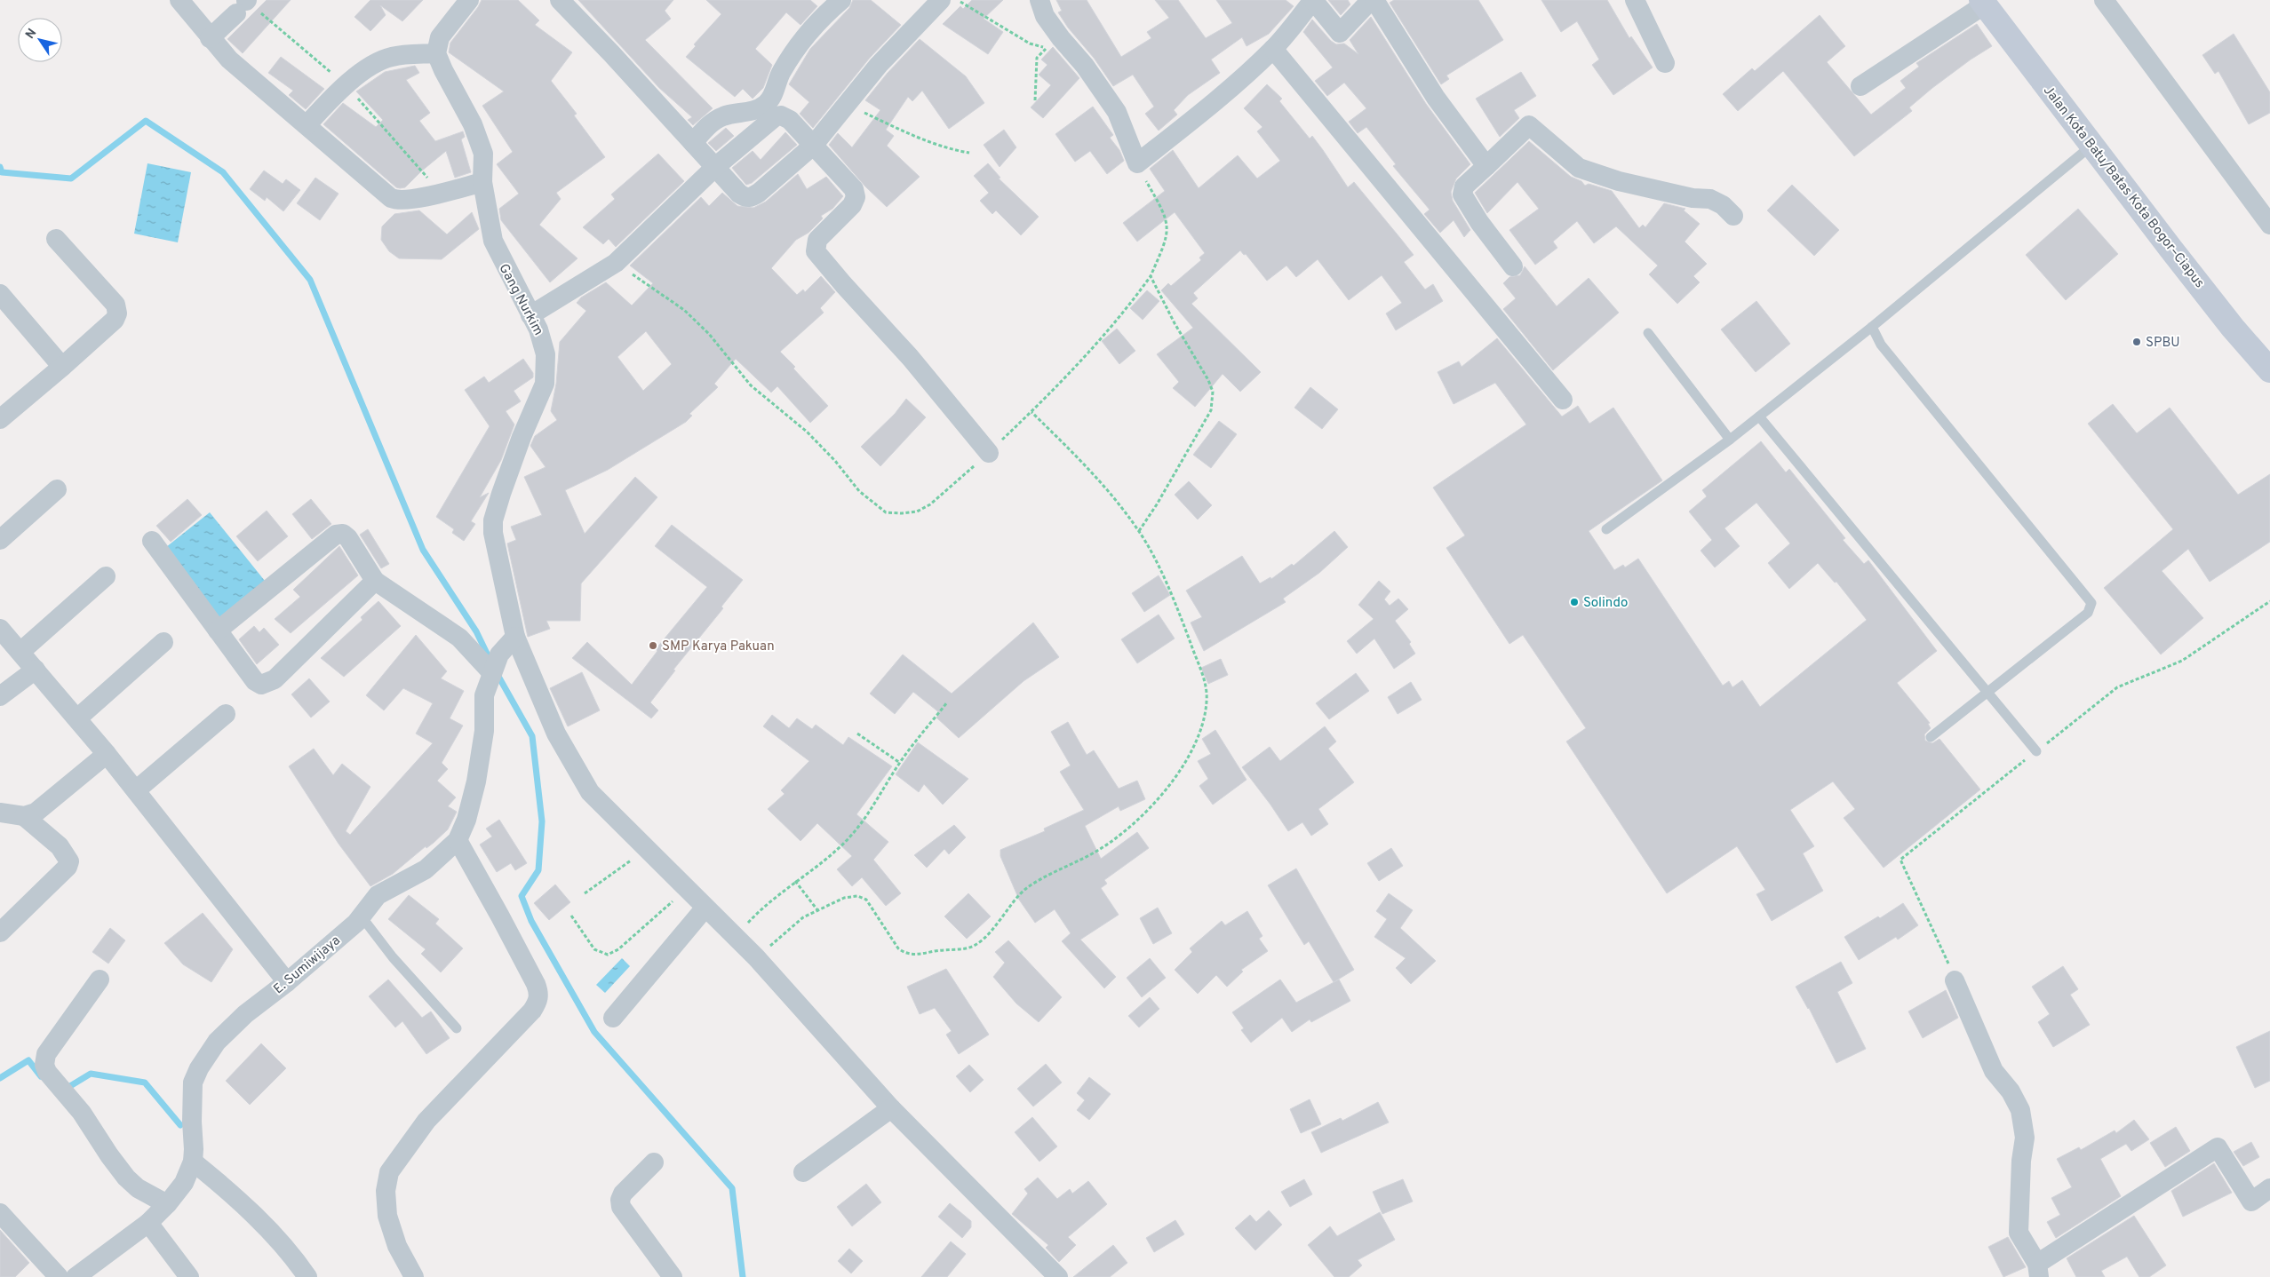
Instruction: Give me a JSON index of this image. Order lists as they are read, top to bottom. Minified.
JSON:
{"streets":{"main road":["Jalan Kota Batu/Batas Kota Bogor–Ciapus"],"street":["Gang Nurkim","E. Sumiwijaya"]},"crossings":[["Gang Nurkim","E. Sumiwijaya"]],"places":["SPBU","Solindo","SMP Karya Pakuan"],"north":"top left"}
